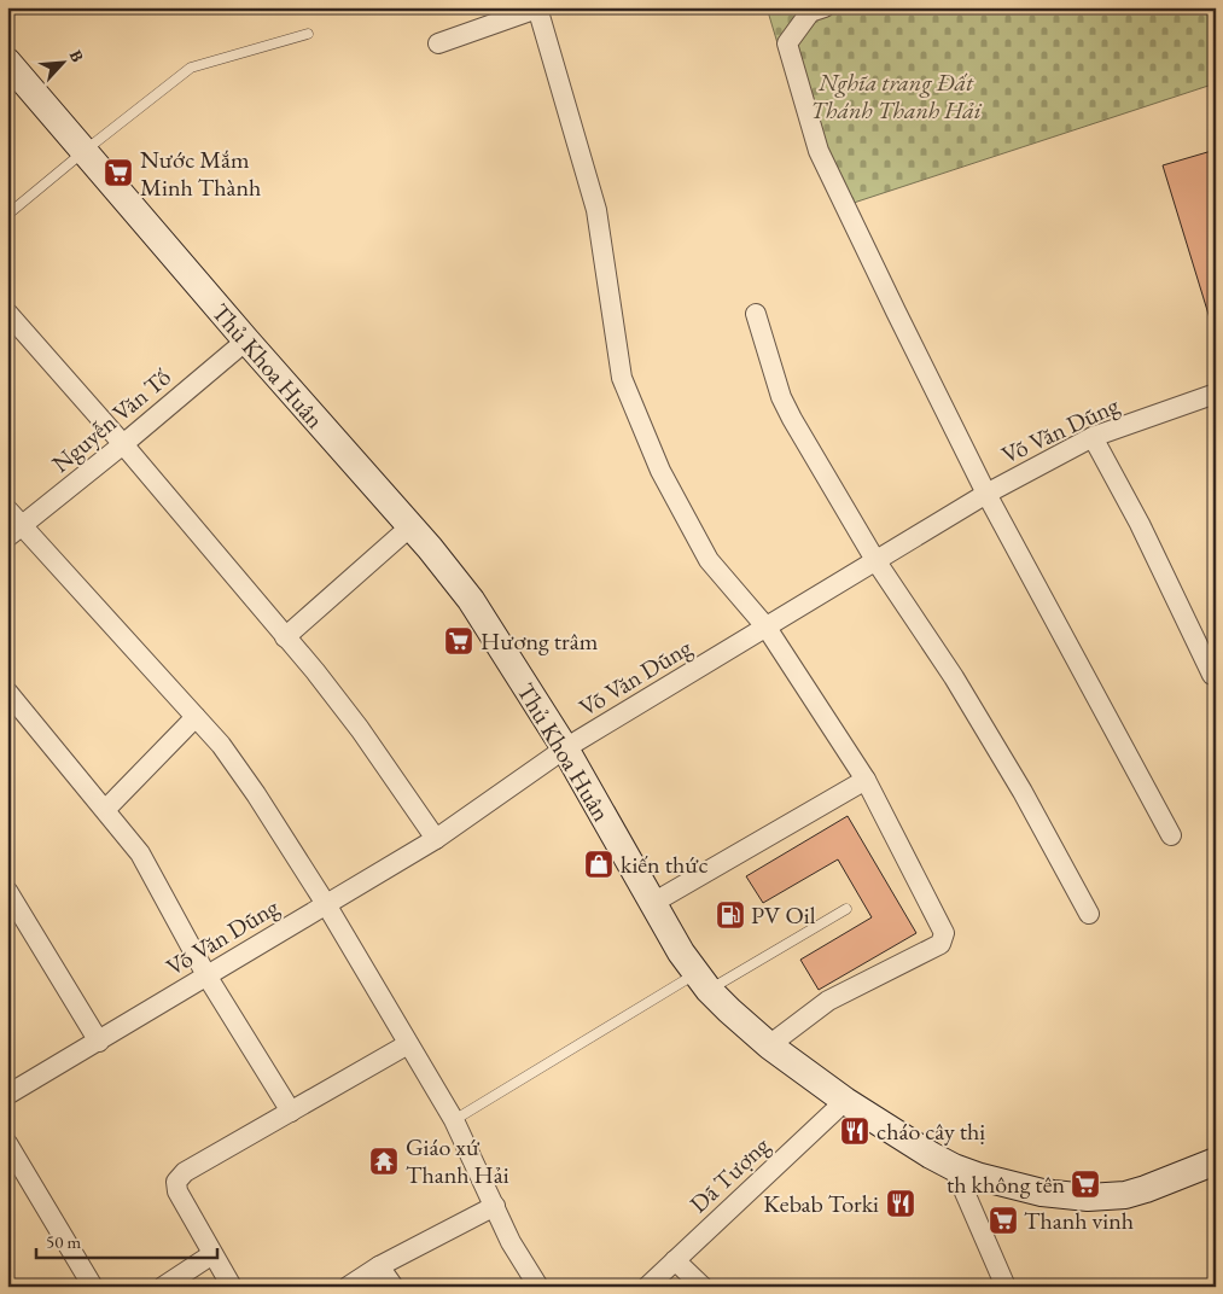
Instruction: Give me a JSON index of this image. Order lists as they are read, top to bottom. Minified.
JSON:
{"streets":{"main road":["Thủ Khoa Huân"],"street":["Nguyễn Văn Tố","Võ Văn Dũng","Dã Tượng"]},"crossings":[["Thủ Khoa Huân","Nguyễn Văn Tố"],["Thủ Khoa Huân","Võ Văn Dũng"],["Thủ Khoa Huân","Dã Tượng"]],"parks":["Nghĩa trang Đất Thánh Thanh Hải"],"places":{"supermarket":["Nước Mắm Minh Thành","Hương trâm","th không tên","Thanh vinh"],"shop":["kiến thức"],"fuel station":["PV Oil"],"restaurant":["cháo cây thị","Kebab Torki"],"temple":["Giáo xứ Thanh Hải"]},"scale_bar":"50 m","north":"top right"}
